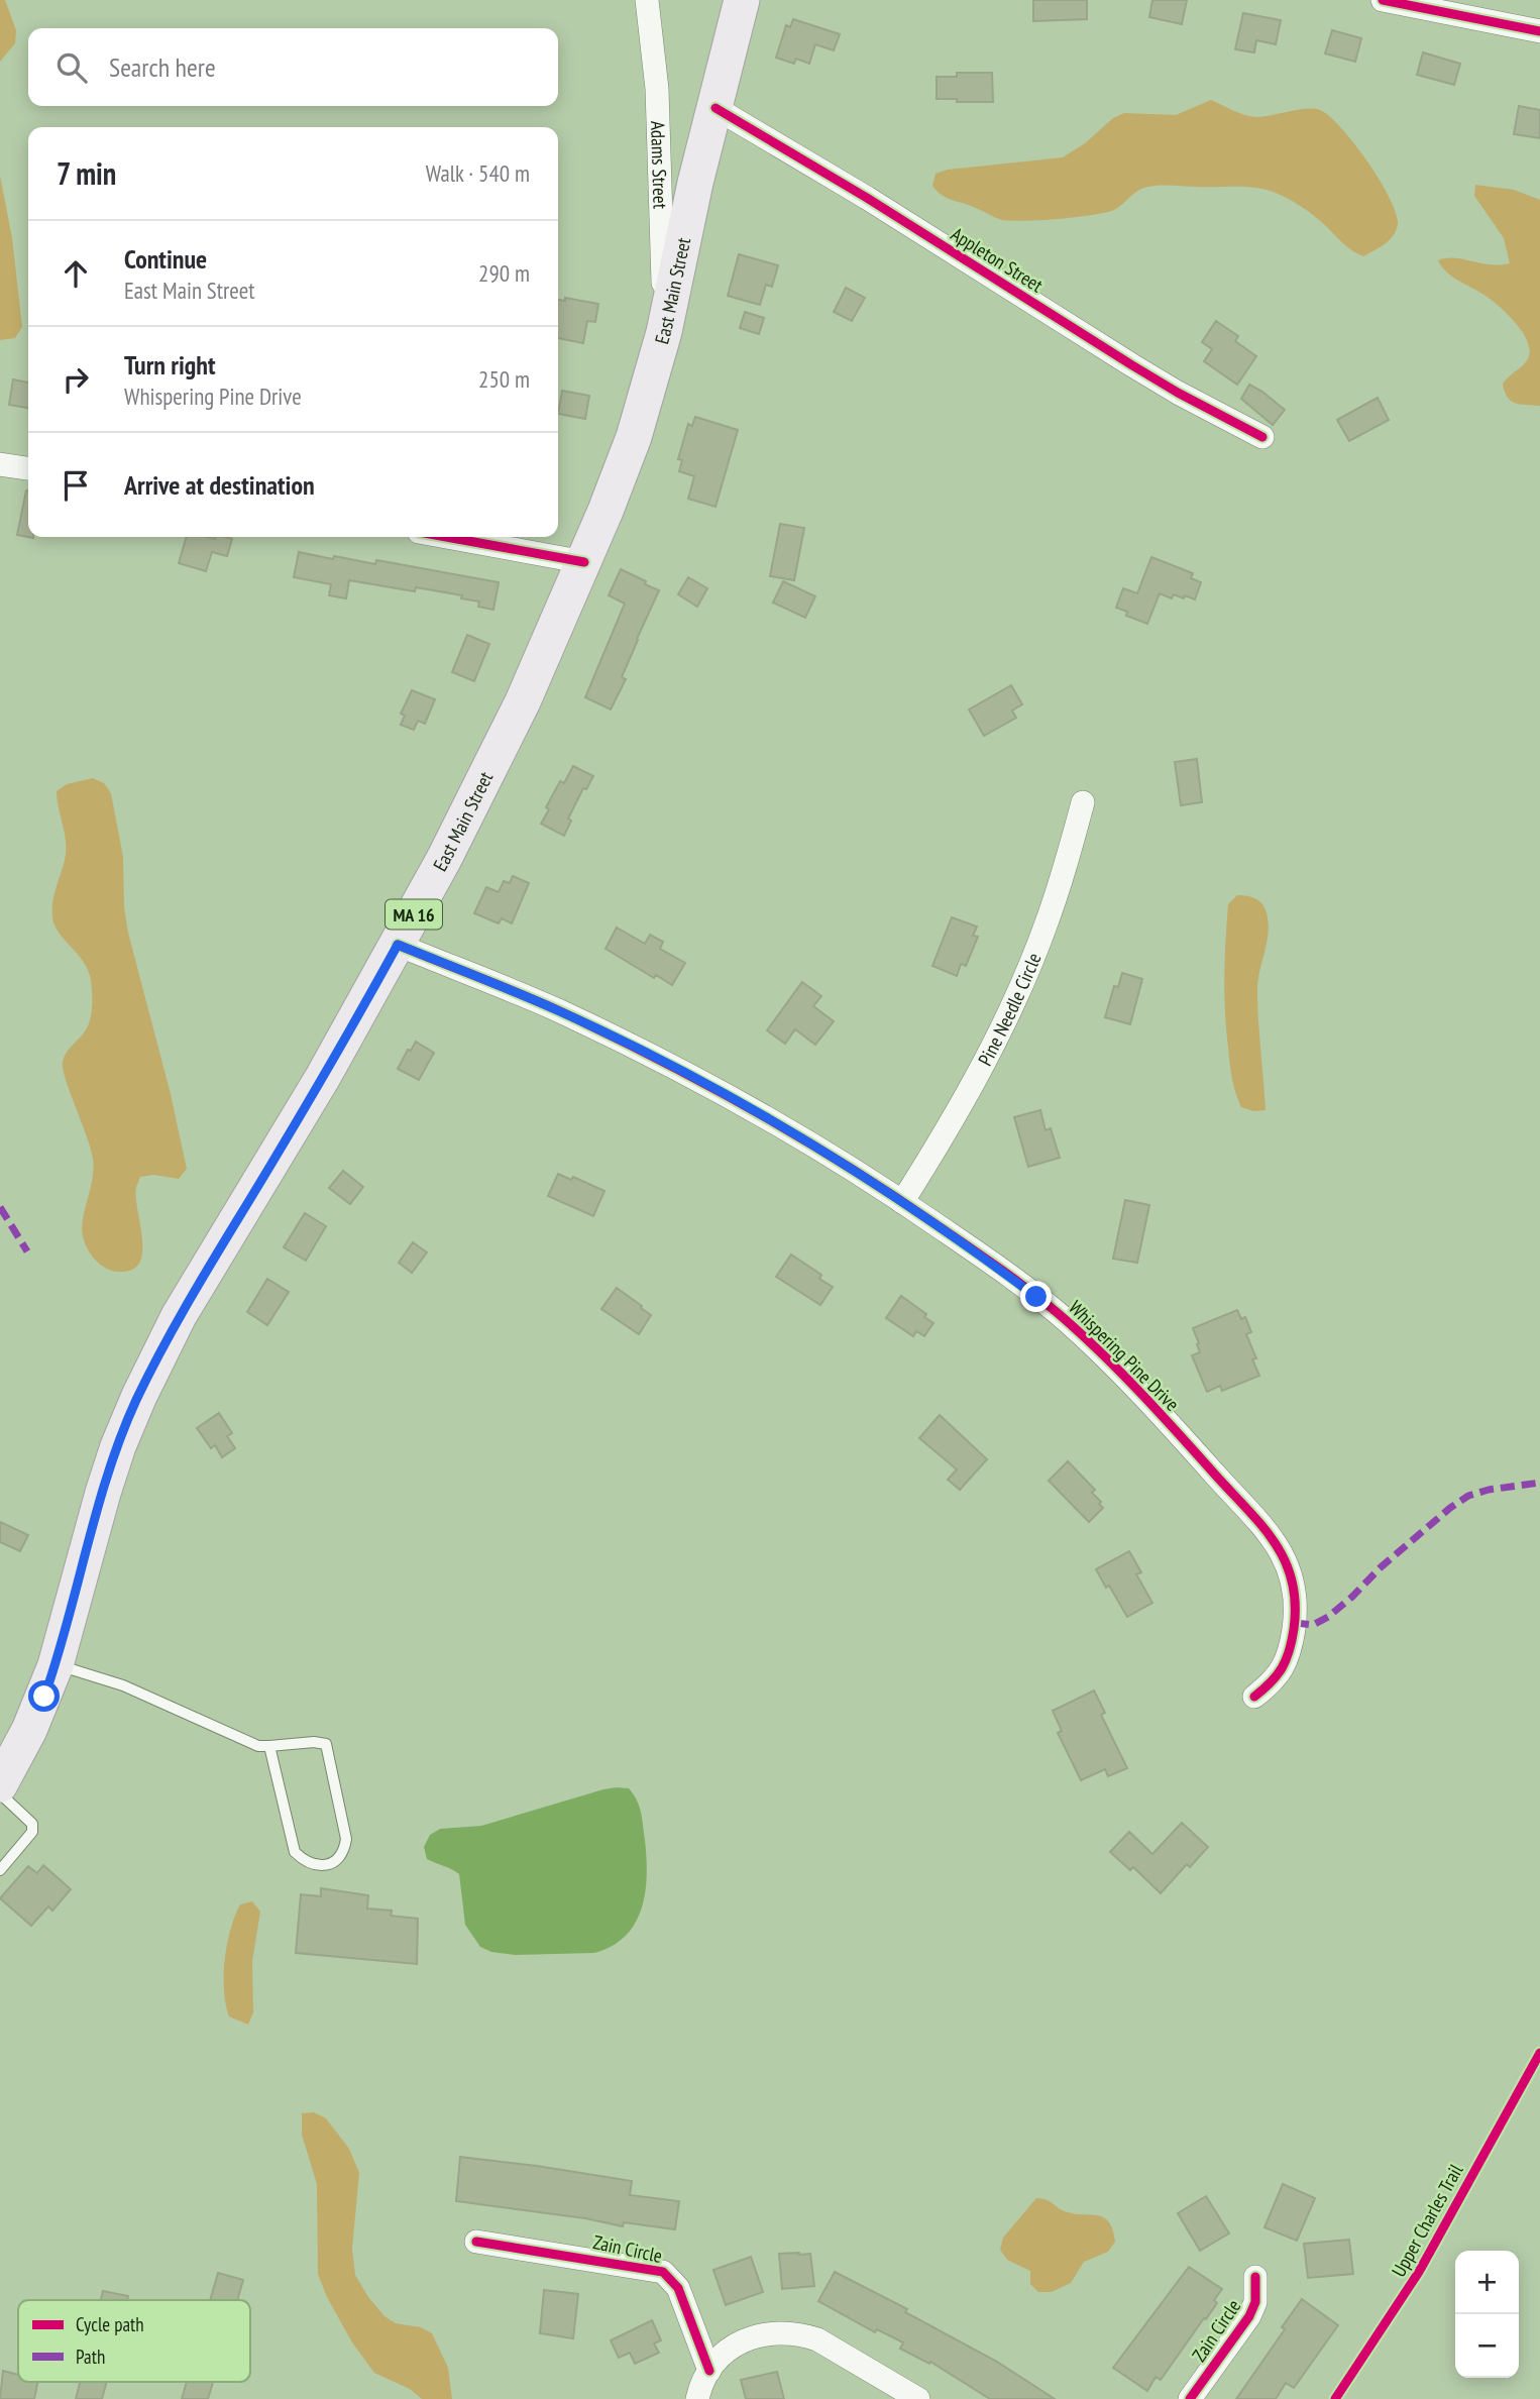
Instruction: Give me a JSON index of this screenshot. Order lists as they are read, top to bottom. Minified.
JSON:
{"streets":{"main road":["East Main Street","MA 16"],"street":["Adams Street","Appleton Street","Pine Needle Circle","Whispering Pine Drive","Zain Circle"],"cycle path":["Upper Charles Trail"]},"crossings":[["Adams Street","East Main Street"],["Appleton Street","East Main Street"],["East Main Street","Whispering Pine Drive"],["Pine Needle Circle","Whispering Pine Drive"]],"legend":["Cycle path","Path"],"page":{"search":"Search here","heading":["7 min","Walk · 540 m"],"list":[["Continue","East Main Street","290 m"],["Turn right","Whispering Pine Drive","250 m"],"Arrive at destination"],"map_buttons":["+","−"]}}
